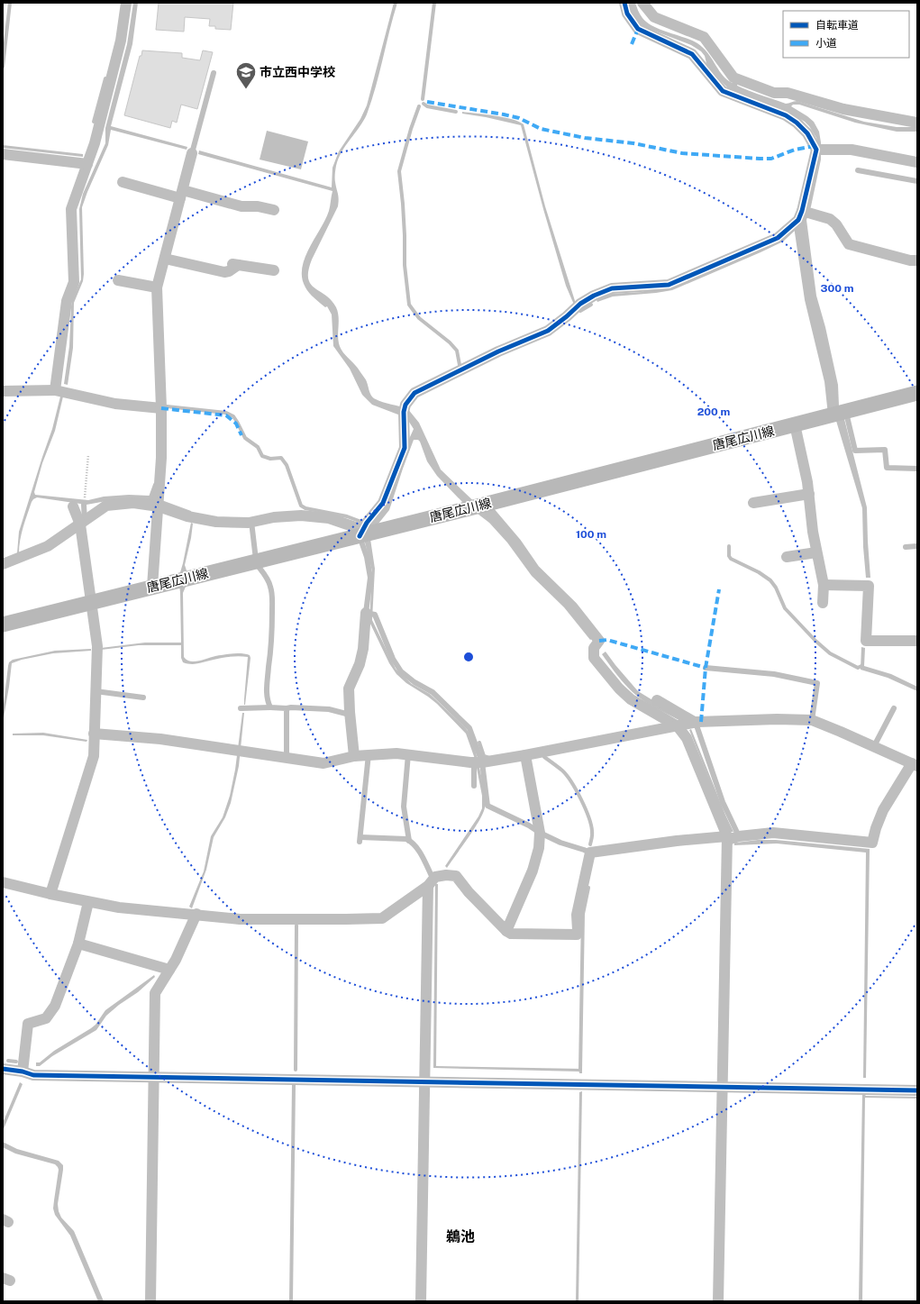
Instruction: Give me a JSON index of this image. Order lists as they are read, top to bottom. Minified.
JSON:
{"streets":{"main road":["唐尾広川線"]},"districts":["鵜池"],"places":{"school or university":["市立西中学校"]},"legend":["自転車道","小道"],"rings":["300 m","200 m","100 m"]}
